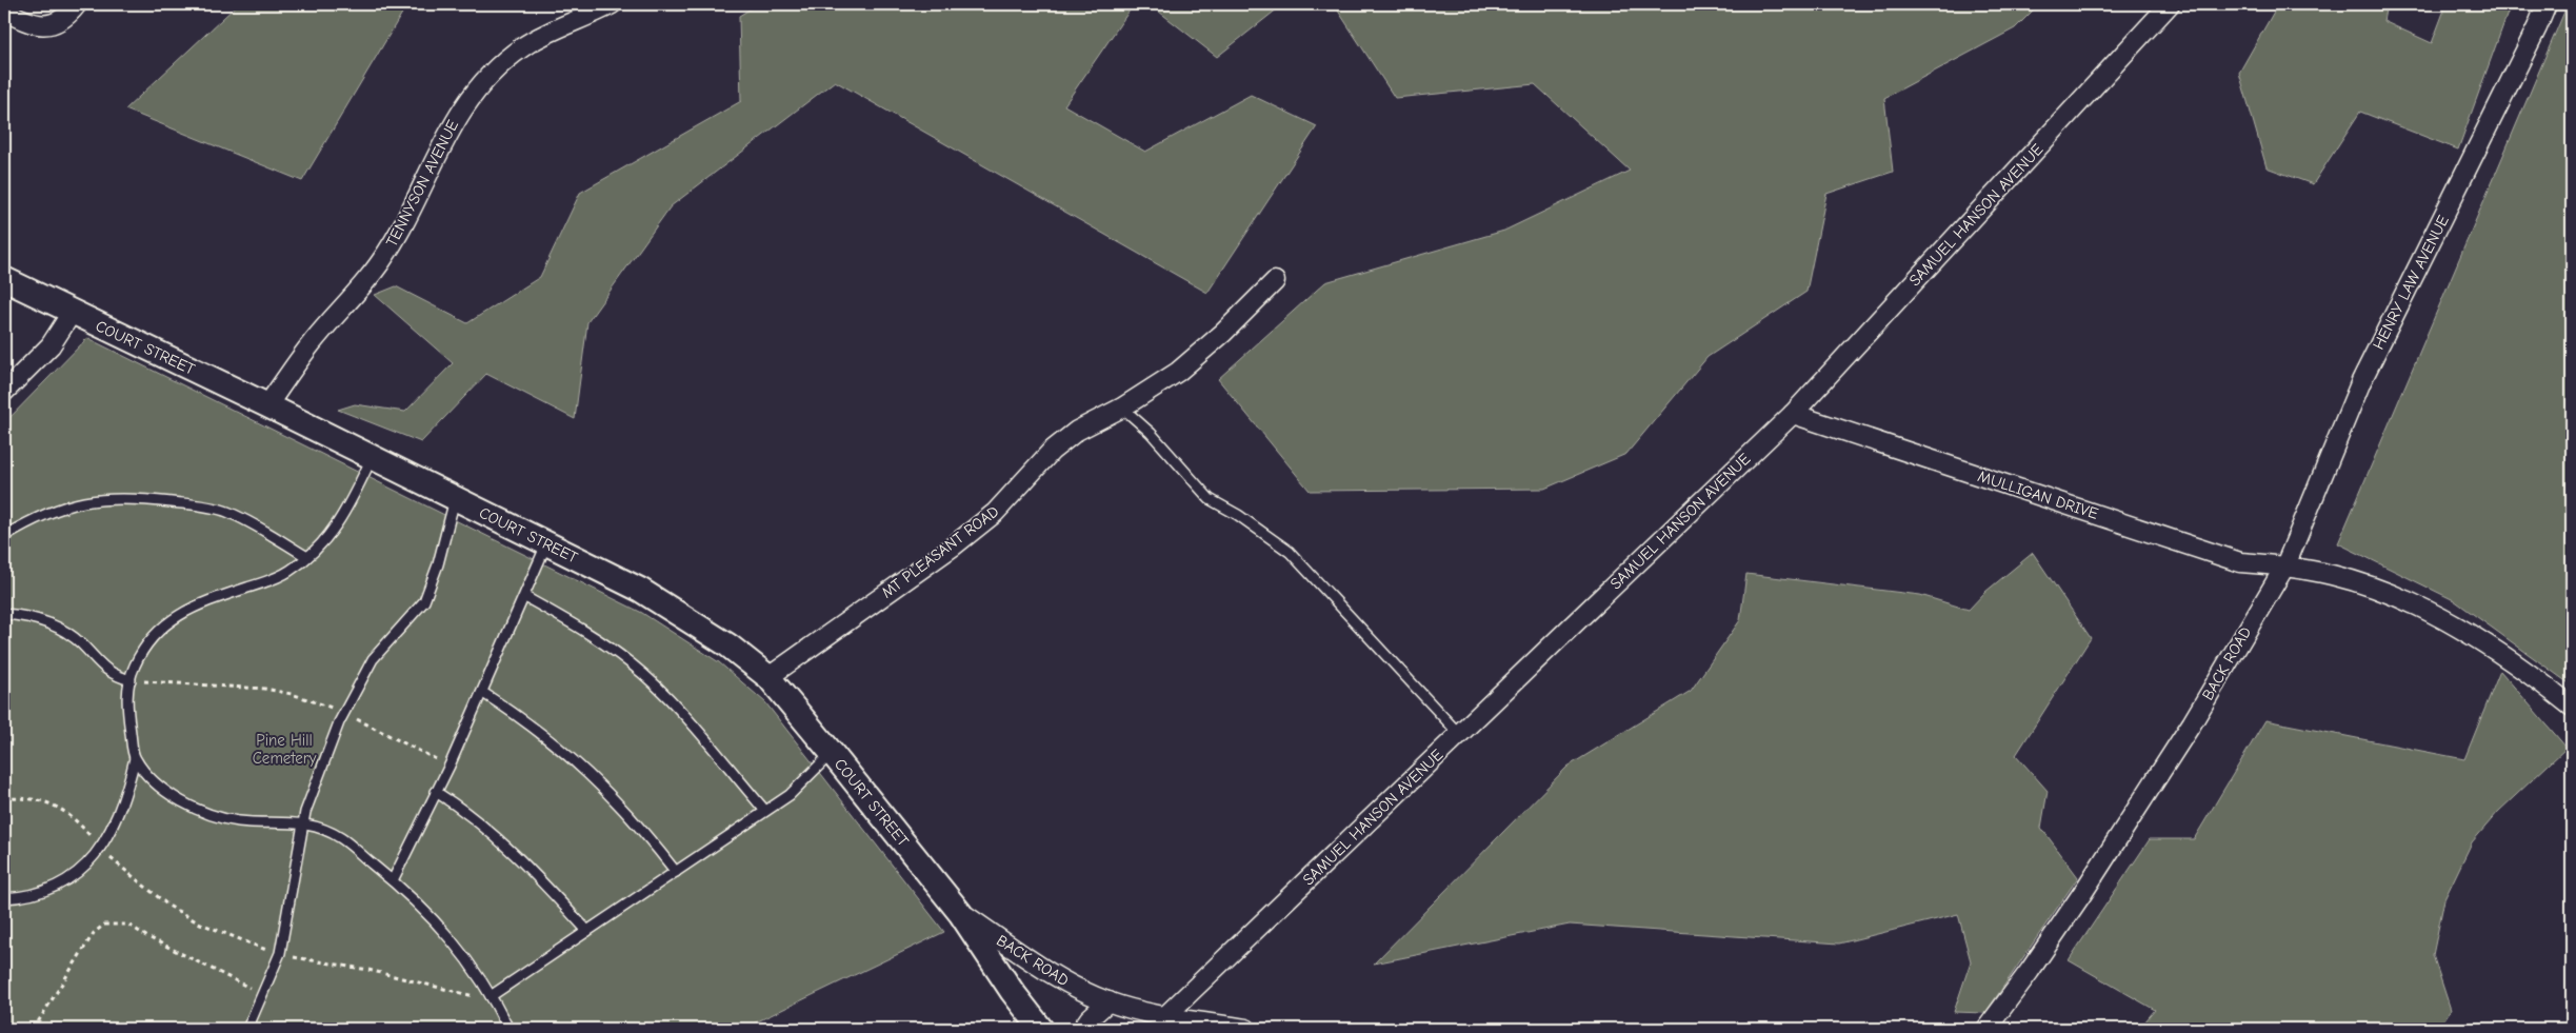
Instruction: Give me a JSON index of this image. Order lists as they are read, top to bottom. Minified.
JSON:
{"streets":{"street":["TENNYSON AVENUE","SAMUEL HANSON AVENUE","HENRY LAW AVENUE","COURT STREET","MULLIGAN DRIVE","MT PLEASANT ROAD","BACK ROAD"]},"crossings":[["TENNYSON AVENUE","COURT STREET"],["SAMUEL HANSON AVENUE","MULLIGAN DRIVE"],["SAMUEL HANSON AVENUE","BACK ROAD"],["HENRY LAW AVENUE","MULLIGAN DRIVE"],["HENRY LAW AVENUE","BACK ROAD"],["COURT STREET","MT PLEASANT ROAD"],["COURT STREET","BACK ROAD"],["MULLIGAN DRIVE","BACK ROAD"]],"parks":["Pine Hill Cemetery"]}
